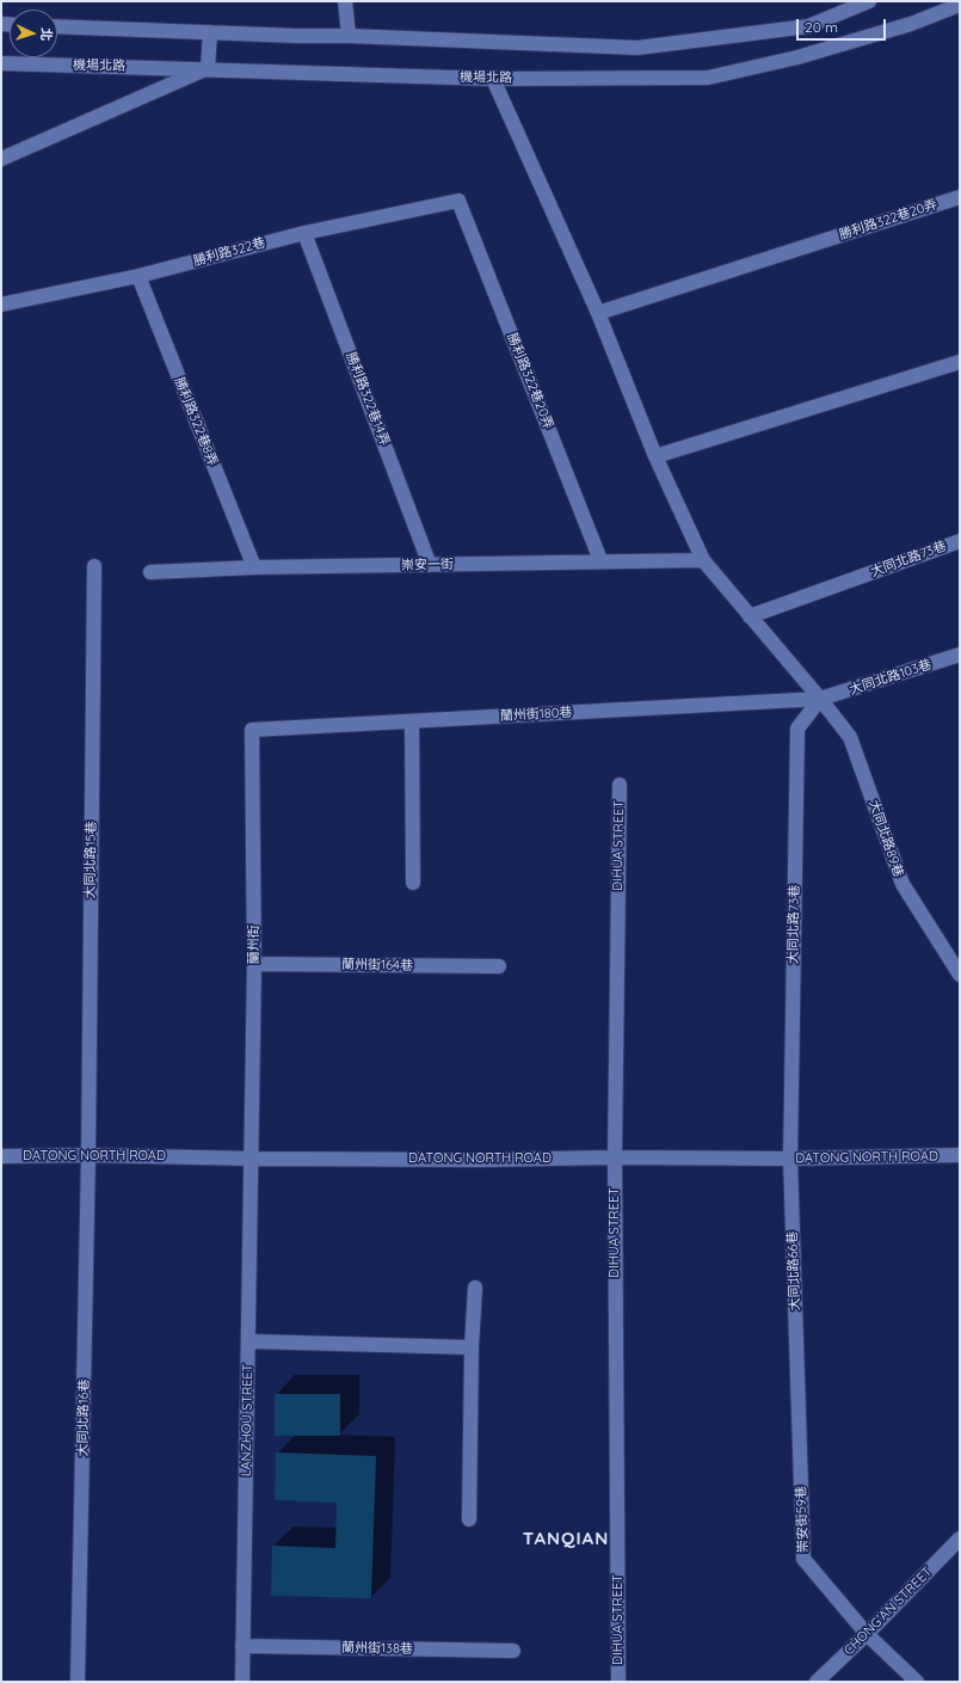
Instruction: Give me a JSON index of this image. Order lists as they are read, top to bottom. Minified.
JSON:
{"streets":{"street":["機場北路","勝利路322巷20弄","勝利路322巷","勝利路322巷14弄","勝利路322巷8弄","大同北路73巷","崇安一街","大同北路103巷","蘭州街180巷","大同北路89巷","DIHUA STREET","大同北路15巷","蘭州街","蘭州街164巷","DATONG NORTH ROAD","大同北路66巷","大同北路16巷","LANZHOU STREET","崇安街59巷","CHONG’AN STREET","蘭州街138巷"]},"crossings":[["機場北路","大同北路89巷"],["勝利路322巷20弄","勝利路322巷"],["勝利路322巷20弄","崇安一街"],["勝利路322巷20弄","大同北路89巷"],["勝利路322巷","勝利路322巷14弄"],["勝利路322巷","勝利路322巷8弄"],["勝利路322巷14弄","崇安一街"],["勝利路322巷8弄","崇安一街"],["大同北路73巷","大同北路103巷"],["大同北路73巷","蘭州街180巷"],["大同北路73巷","大同北路89巷"],["大同北路73巷","DATONG NORTH ROAD"],["大同北路73巷","大同北路66巷"],["崇安一街","大同北路89巷"],["大同北路103巷","蘭州街180巷"],["大同北路103巷","大同北路89巷"],["蘭州街180巷","大同北路89巷"],["蘭州街180巷","蘭州街"],["DIHUA STREET","DATONG NORTH ROAD"],["大同北路15巷","DATONG NORTH ROAD"],["大同北路15巷","大同北路16巷"],["蘭州街","蘭州街164巷"],["蘭州街","DATONG NORTH ROAD"],["蘭州街","LANZHOU STREET"],["DATONG NORTH ROAD","大同北路66巷"],["DATONG NORTH ROAD","大同北路16巷"],["DATONG NORTH ROAD","LANZHOU STREET"],["大同北路66巷","崇安街59巷"],["LANZHOU STREET","蘭州街138巷"],["崇安街59巷","CHONG’AN STREET"]],"districts":["TANQIAN"],"scale_bar":"20 m","north":"right"}
